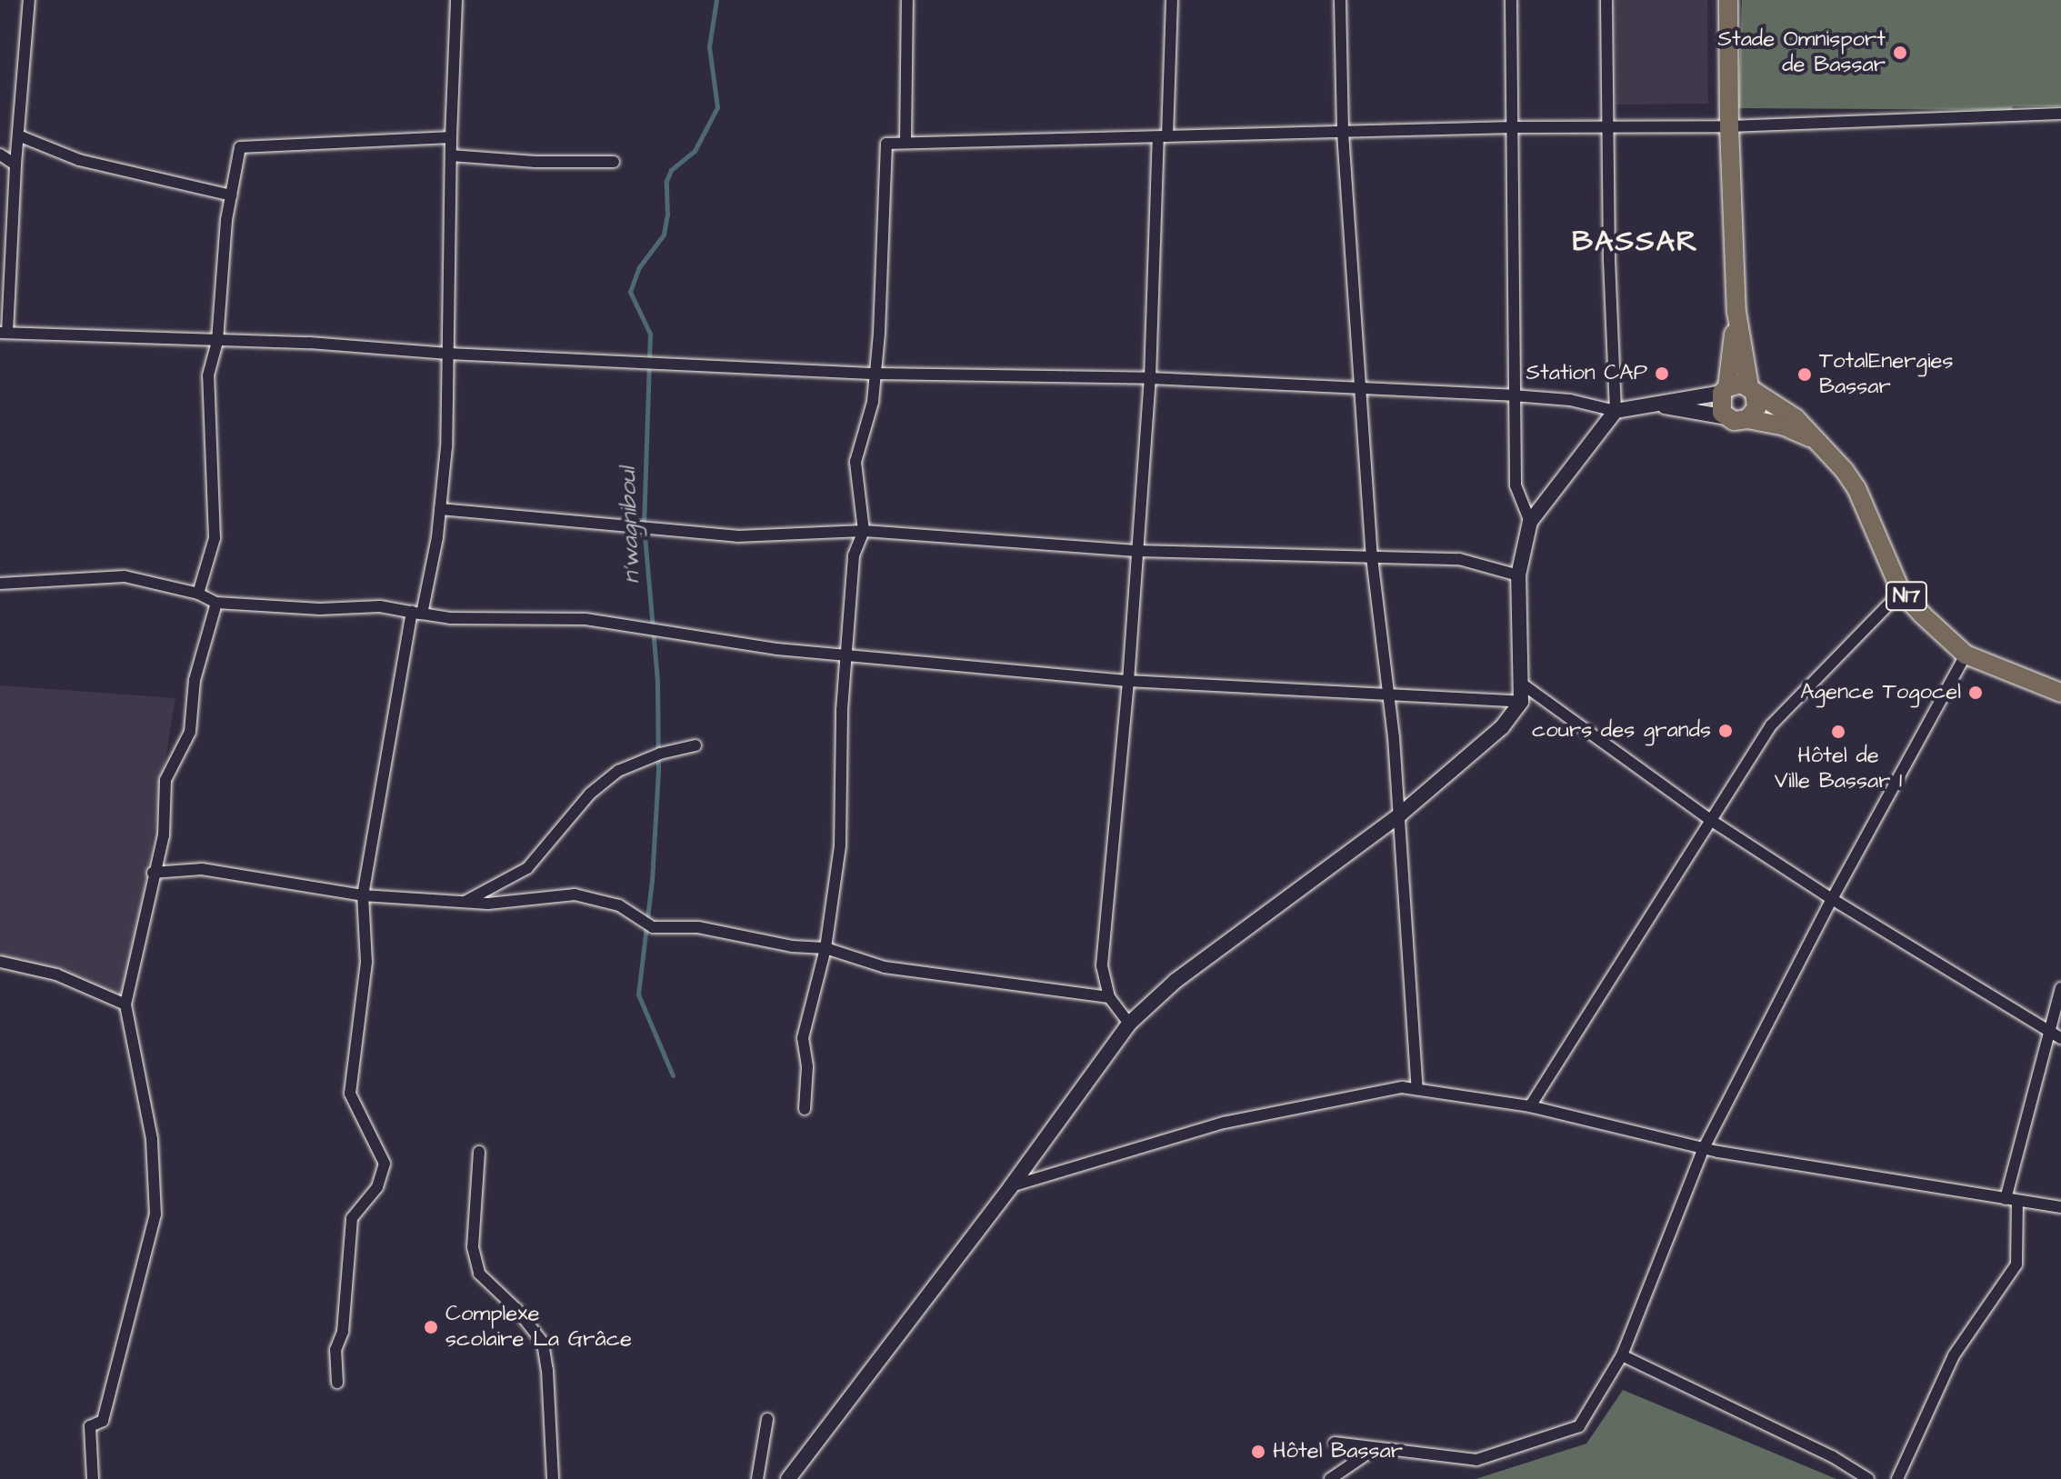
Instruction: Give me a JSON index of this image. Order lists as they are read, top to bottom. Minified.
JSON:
{"streets":{"main road":["N17"]},"districts":["BASSAR"],"water":["n'wagniboul"],"places":["Stade Omnisport de Bassar","Station CAP","TotalEnergies Bassar","Agence Togocel","cours des grands","Hôtel de Ville Bassar 1","Complexe scolaire La Grâce","Hôtel Bassar"]}
